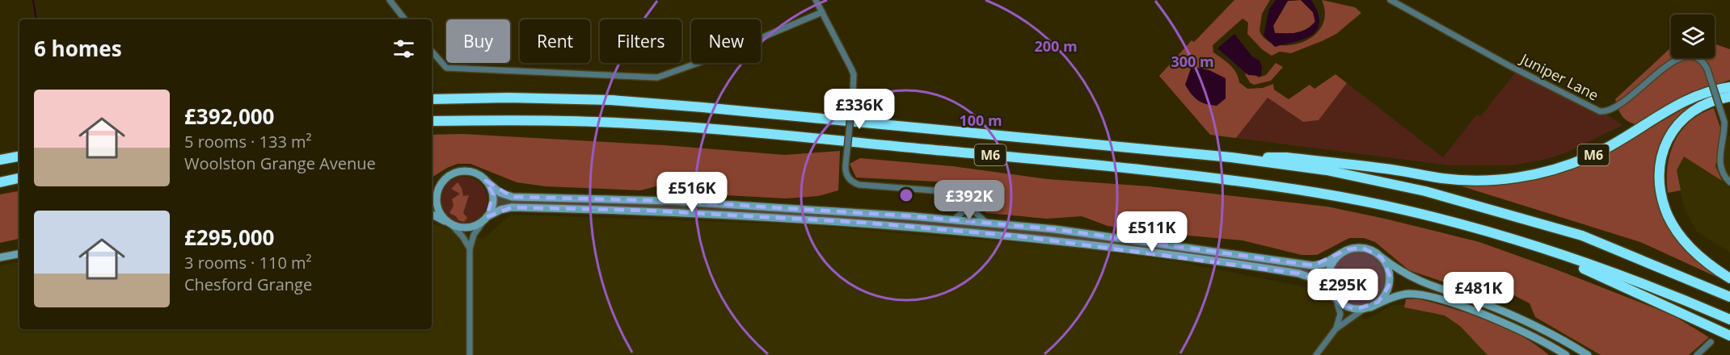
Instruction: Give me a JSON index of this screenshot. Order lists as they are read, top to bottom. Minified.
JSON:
{"streets":{"highway":["M6"],"street":["Juniper Lane"]},"page":{"chip":["Buy","Rent","Filters","New"],"heading":"6 homes","list":[{"name":"£392,000","note":"5 rooms · 133 m² · Woolston Grange Avenue"},{"name":"£295,000","note":"3 rooms · 110 m² · Chesford Grange"}],"price":["£336K","£516K","£392K","£511K","£295K","£481K"]},"rings":["200 m","300 m","100 m"]}
